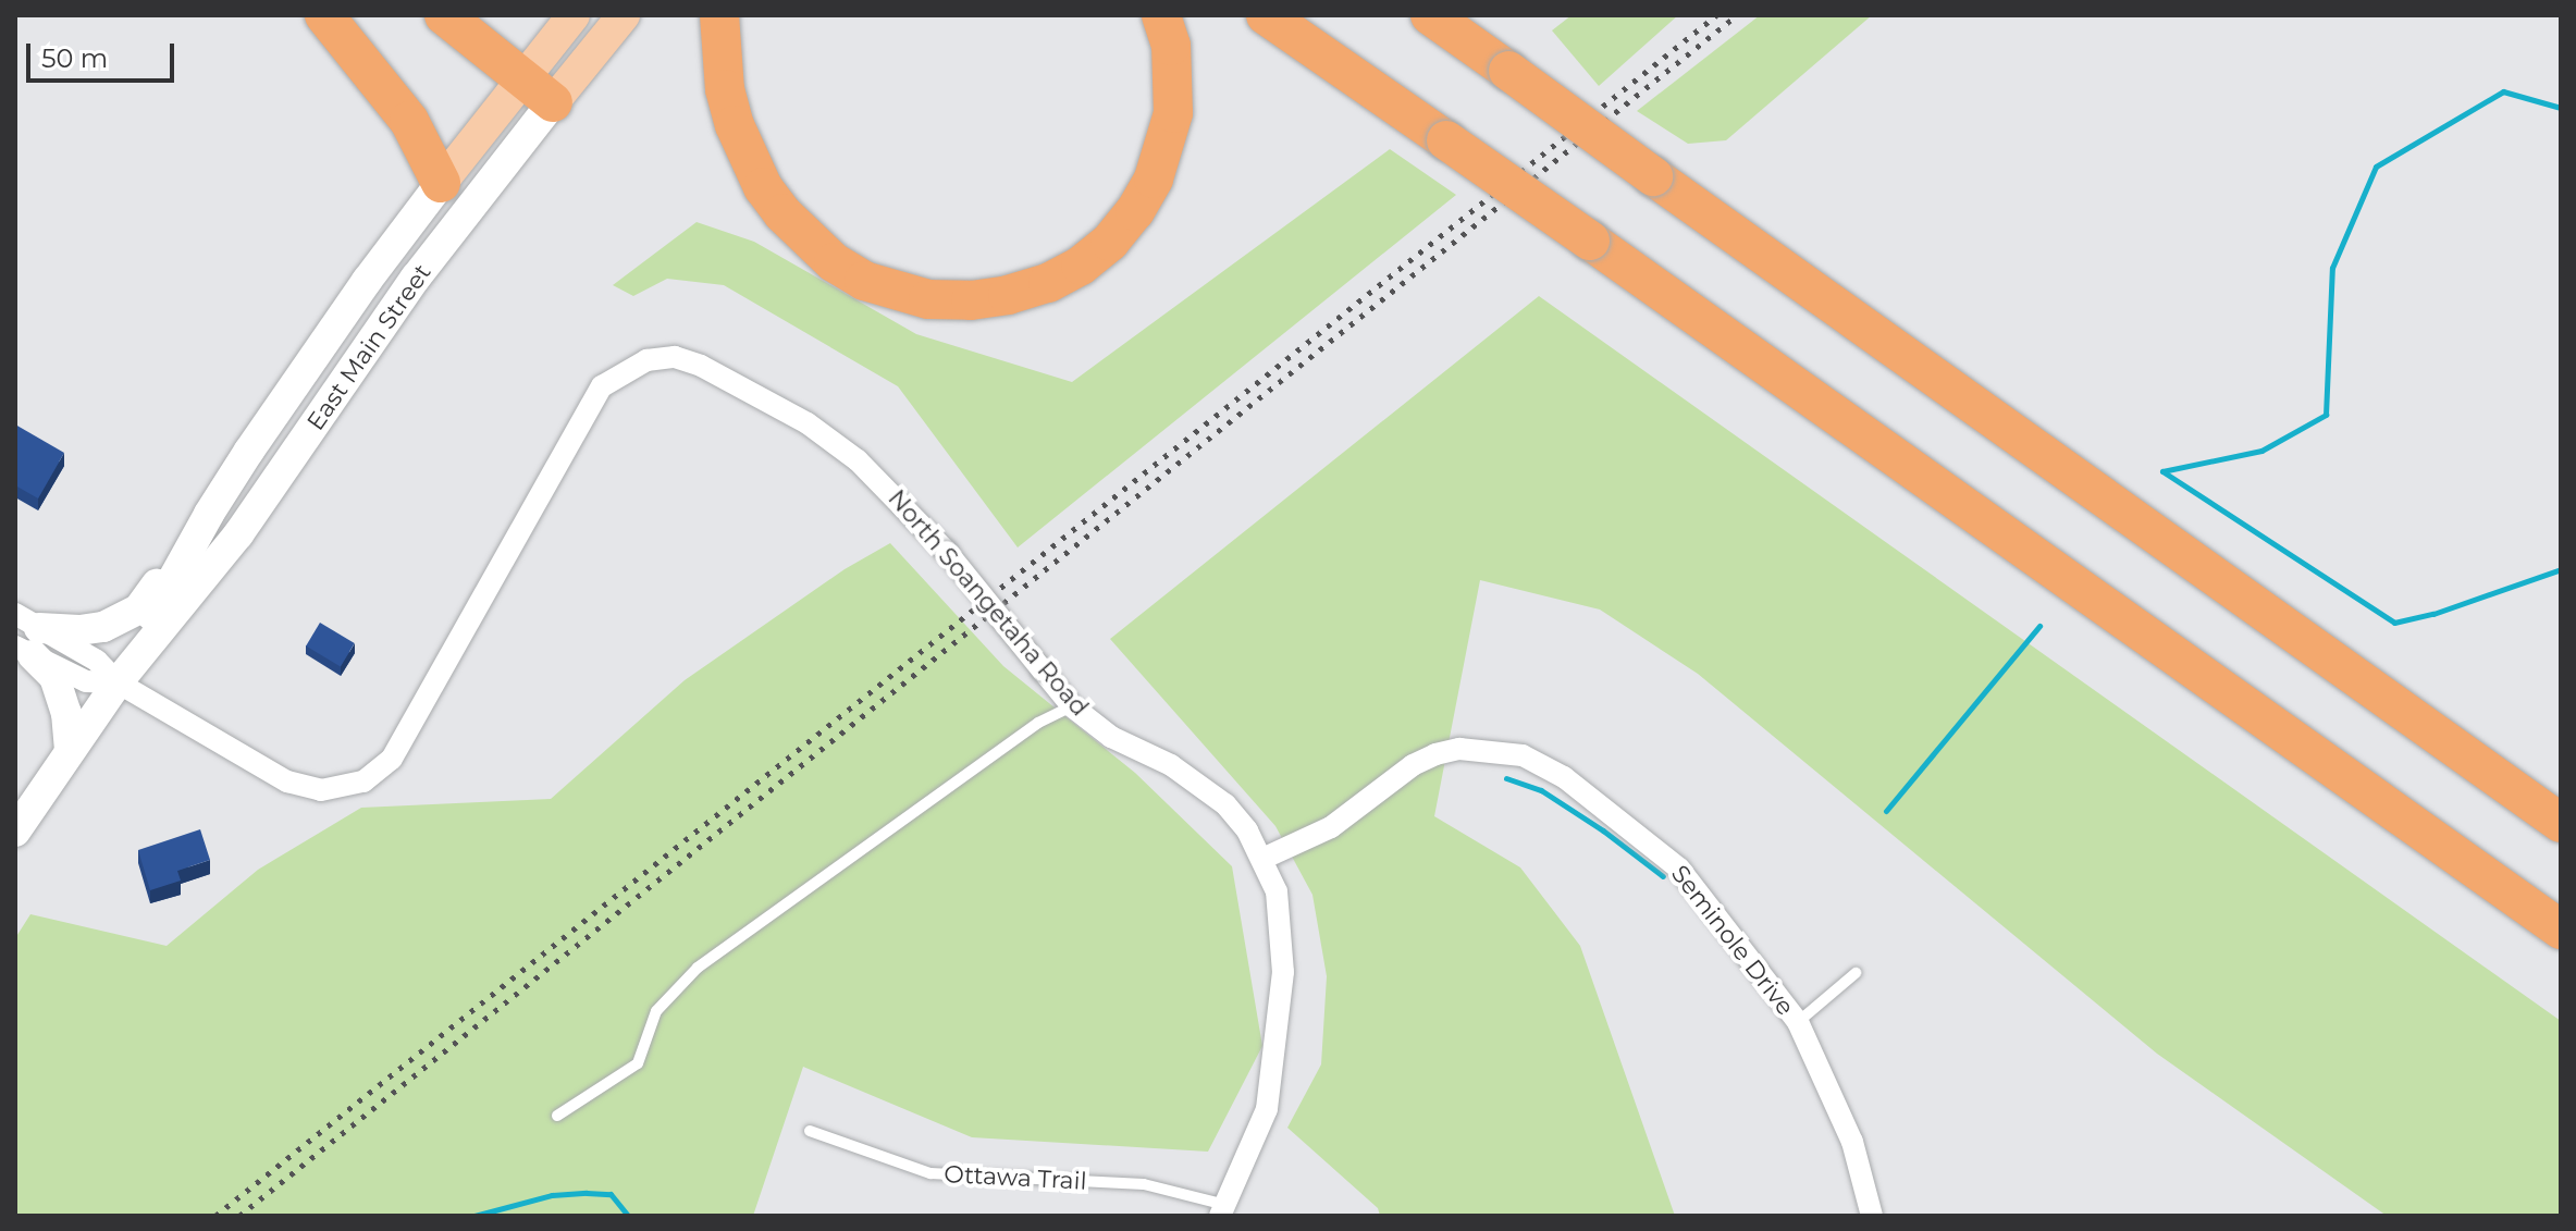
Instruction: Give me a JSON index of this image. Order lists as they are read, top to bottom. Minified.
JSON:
{"streets":{"main road":["East Main Street"],"street":["North Soangetaha Road","Seminole Drive"],"lane":["Ottawa Trail"]},"crossings":[["East Main Street","North Soangetaha Road"],["North Soangetaha Road","Seminole Drive"],["North Soangetaha Road","Ottawa Trail"]],"scale_bar":"50 m"}
